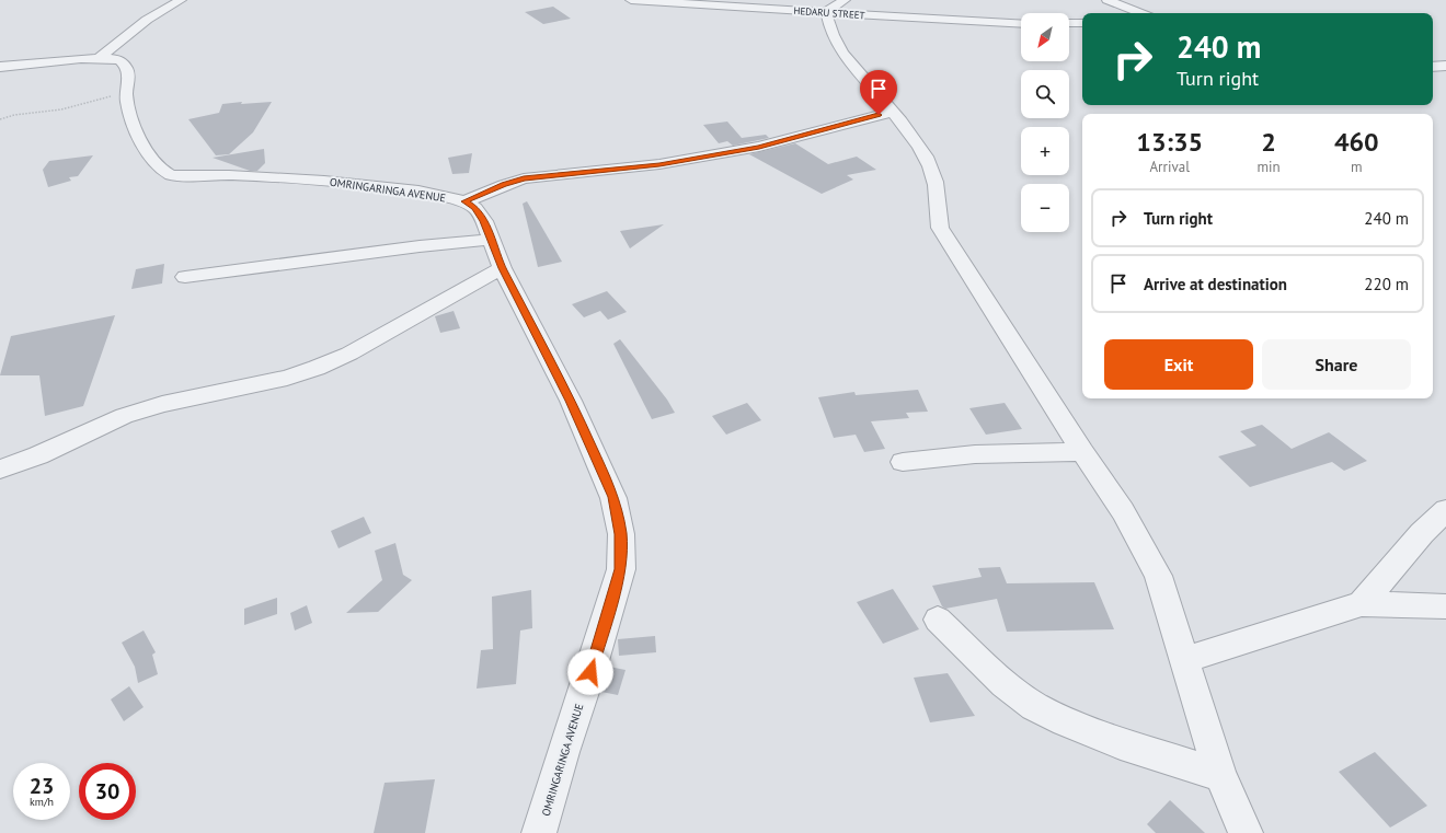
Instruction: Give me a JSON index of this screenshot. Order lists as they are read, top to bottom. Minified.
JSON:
{"streets":{"street":["HEDARU STREET","OMRINGARINGA AVENUE"]},"north":"bottom left","page":{"map_buttons":["+","−"],"turn":["240 m","Turn right"],"eta":["13:35","Arrival","2","min","460","m"],"list":[{"name":"Turn right","value":"240 m"},{"name":"Arrive at destination","value":"220 m"}],"buttons":["Exit","Share"],"speed":"23 km/h","limit":"30"}}
